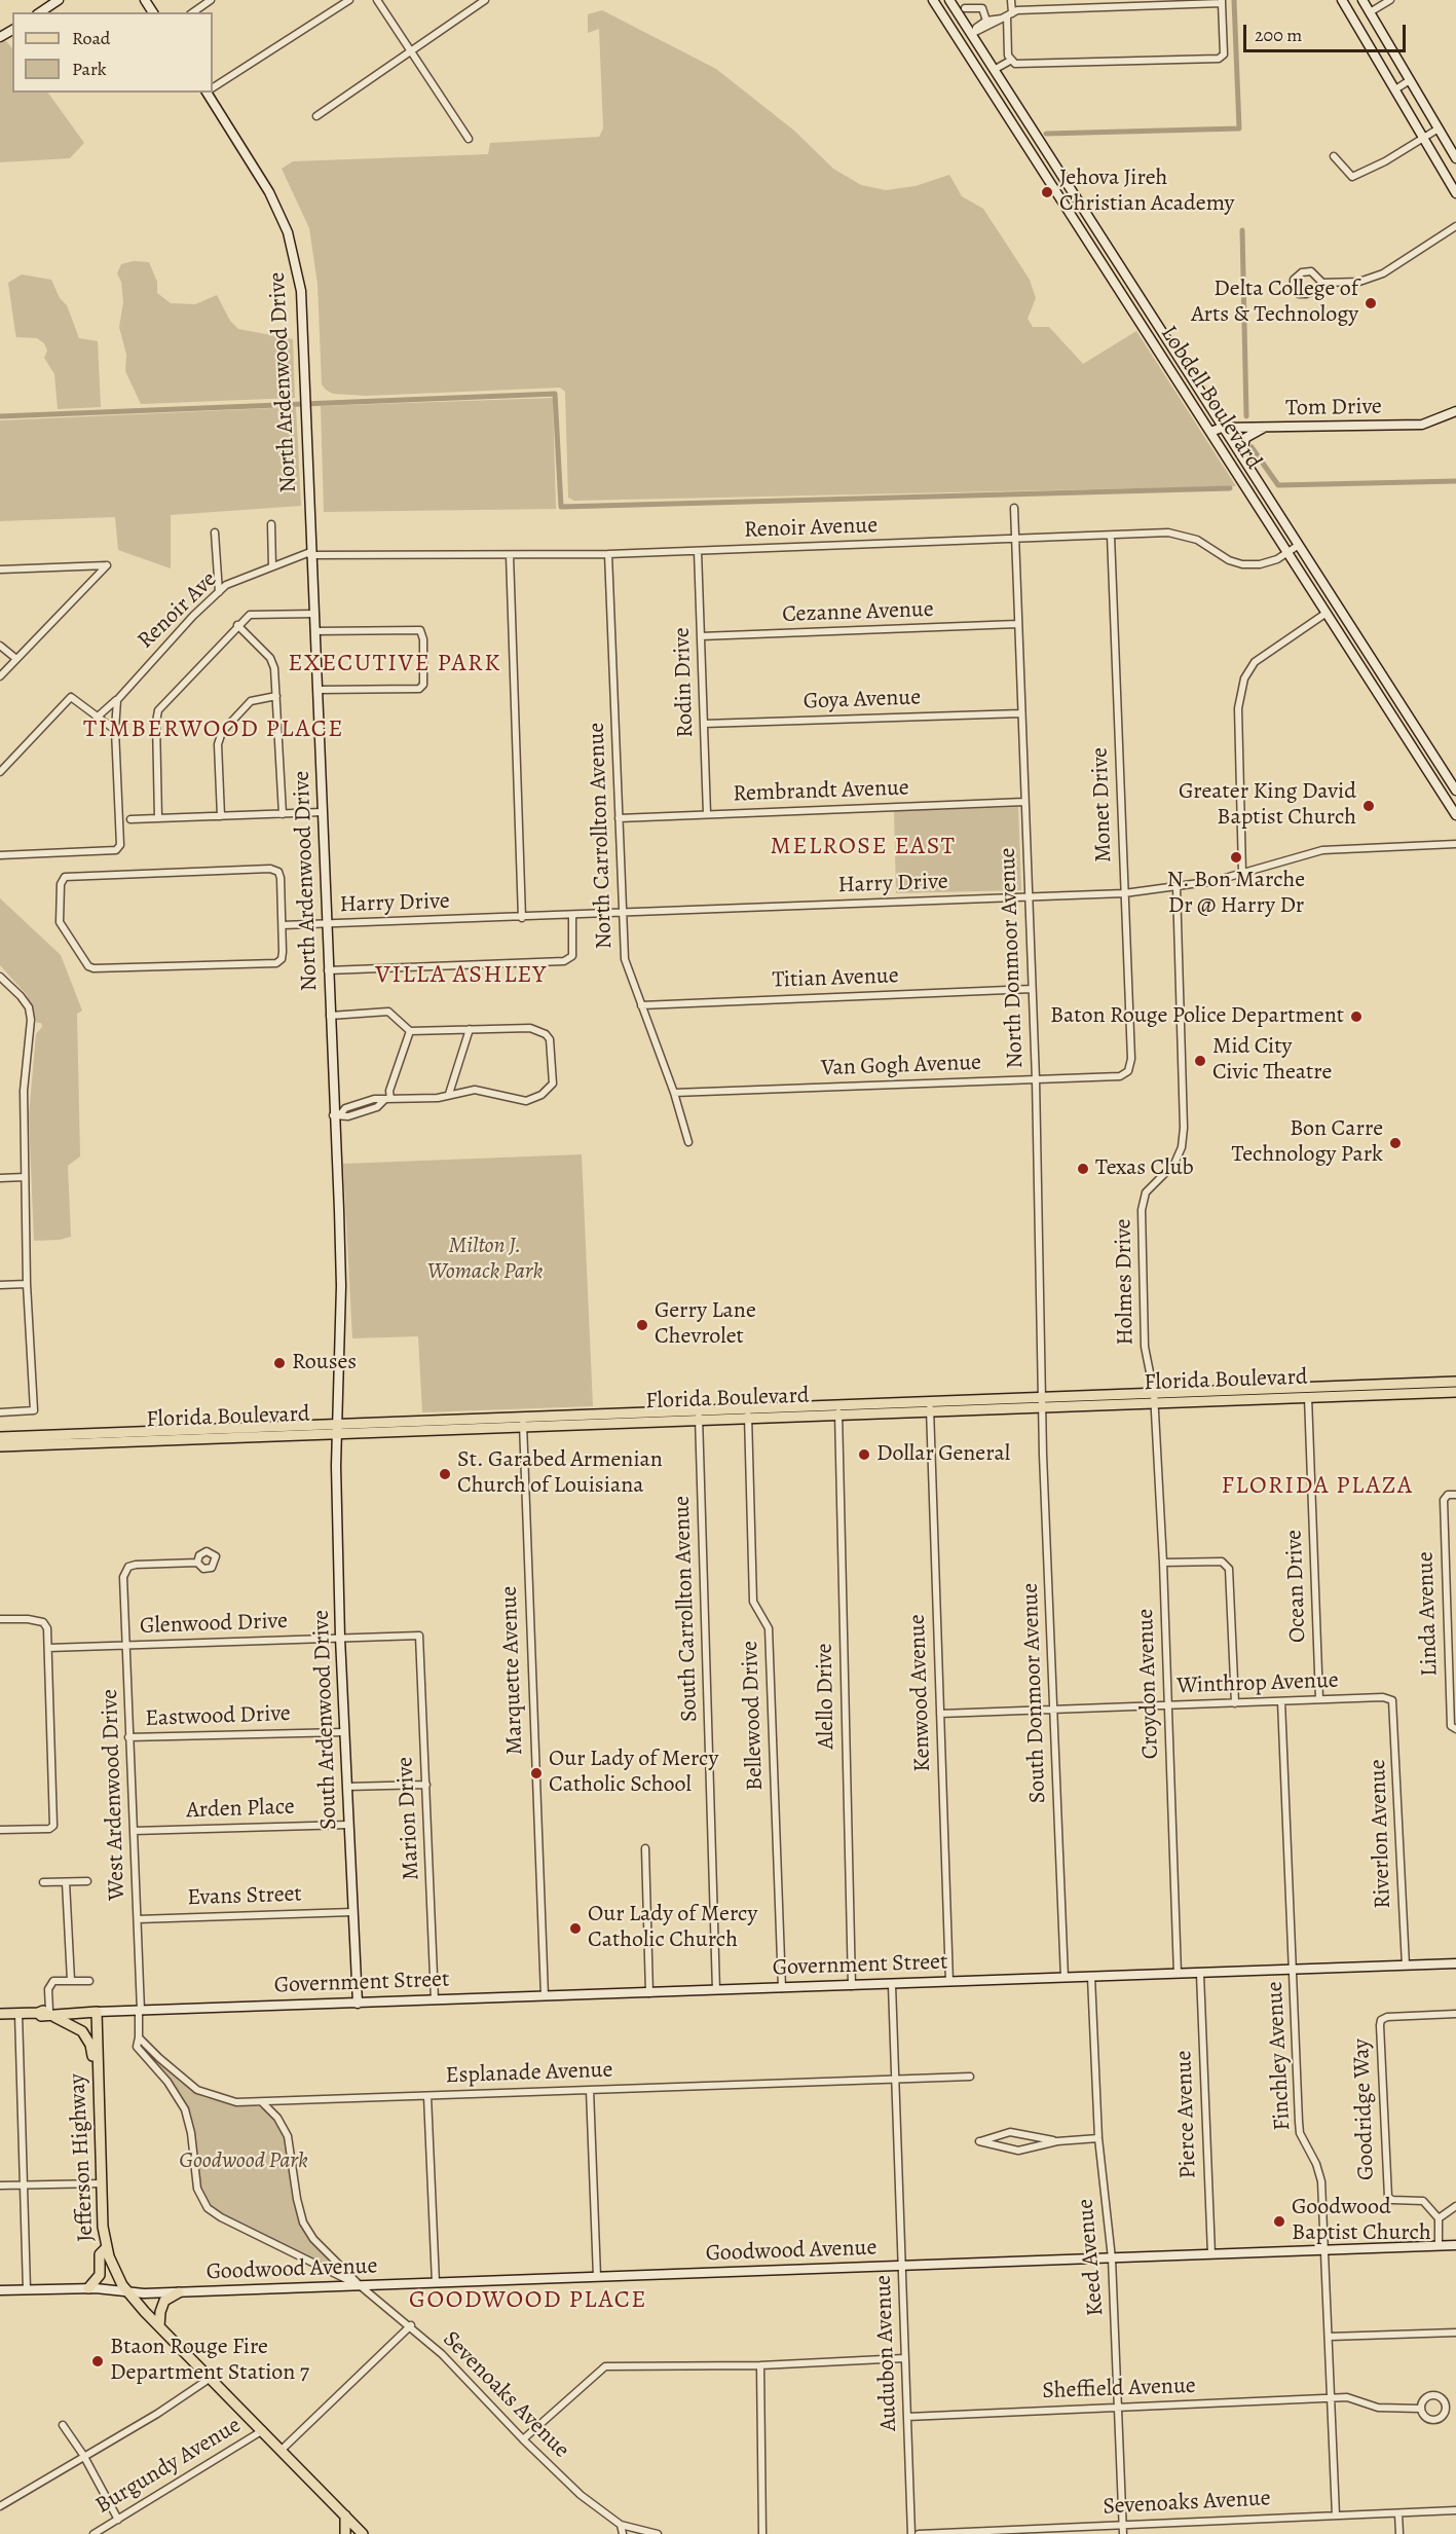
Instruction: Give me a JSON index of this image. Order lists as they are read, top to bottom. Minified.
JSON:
{"streets":{"main road":["Florida Boulevard","Government Street","Jefferson Highway"],"street":["North Ardenwood Drive","Lobdell Boulevard","Tom Drive","Renoir Avenue","Renoir Ave","Cezanne Avenue","Rodin Drive","Goya Avenue","Rembrandt Avenue","Monet Drive","North Carrollton Avenue","Harry Drive","North Donmoor Avenue","Titian Avenue","Van Gogh Avenue","Holmes Drive","Ocean Drive","South Carrollton Avenue","Linda Avenue","Glenwood Drive","Marquette Avenue","Croydon Avenue","Winthrop Avenue","Kenwood Avenue","South Donmoor Avenue","Alello Drive","Bellewood Drive","Eastwood Drive","South Ardenwood Drive","West Ardenwood Drive","Arden Place","Marion Drive","Riverlon Avenue","Evans Street","Finchley Avenue","Esplanade Avenue","Goodridge Way","Pierce Avenue","Goodwood Avenue","Keed Avenue","Audubon Avenue","Sheffield Avenue","Sevenoaks Avenue","Burgundy Avenue"]},"crossings":[["North Ardenwood Drive","Renoir Avenue"],["North Ardenwood Drive","Renoir Ave"],["North Ardenwood Drive","Harry Drive"],["North Ardenwood Drive","Florida Boulevard"],["North Ardenwood Drive","South Ardenwood Drive"],["Lobdell Boulevard","Tom Drive"],["Lobdell Boulevard","Renoir Avenue"],["Renoir Avenue","Renoir Ave"],["Renoir Avenue","Rodin Drive"],["Renoir Avenue","Monet Drive"],["Renoir Avenue","North Carrollton Avenue"],["Renoir Avenue","North Donmoor Avenue"],["Cezanne Avenue","Rodin Drive"],["Cezanne Avenue","North Donmoor Avenue"],["Rodin Drive","Goya Avenue"],["Rodin Drive","Rembrandt Avenue"],["Goya Avenue","North Donmoor Avenue"],["Rembrandt Avenue","North Carrollton Avenue"],["Rembrandt Avenue","North Donmoor Avenue"],["Monet Drive","Harry Drive"],["Monet Drive","Van Gogh Avenue"],["North Carrollton Avenue","Harry Drive"],["North Carrollton Avenue","Titian Avenue"],["North Carrollton Avenue","Van Gogh Avenue"],["Harry Drive","North Donmoor Avenue"],["Harry Drive","Holmes Drive"],["North Donmoor Avenue","Titian Avenue"],["North Donmoor Avenue","Van Gogh Avenue"],["North Donmoor Avenue","Florida Boulevard"],["North Donmoor Avenue","South Donmoor Avenue"],["Holmes Drive","Florida Boulevard"],["Holmes Drive","Croydon Avenue"],["Florida Boulevard","Ocean Drive"],["Florida Boulevard","South Carrollton Avenue"],["Florida Boulevard","Marquette Avenue"],["Florida Boulevard","Croydon Avenue"],["Florida Boulevard","Kenwood Avenue"],["Florida Boulevard","South Donmoor Avenue"],["Florida Boulevard","Alello Drive"],["Florida Boulevard","Bellewood Drive"],["Florida Boulevard","South Ardenwood Drive"],["Ocean Drive","Winthrop Avenue"],["South Carrollton Avenue","Government Street"],["Glenwood Drive","South Ardenwood Drive"],["Glenwood Drive","West Ardenwood Drive"],["Glenwood Drive","Marion Drive"],["Marquette Avenue","Government Street"],["Croydon Avenue","Winthrop Avenue"],["Croydon Avenue","Government Street"],["Winthrop Avenue","Kenwood Avenue"],["Winthrop Avenue","South Donmoor Avenue"],["Winthrop Avenue","Riverlon Avenue"],["Winthrop Avenue","Finchley Avenue"],["Kenwood Avenue","Government Street"],["South Donmoor Avenue","Government Street"],["Alello Drive","Government Street"],["Bellewood Drive","Government Street"],["Eastwood Drive","South Ardenwood Drive"],["Eastwood Drive","West Ardenwood Drive"],["South Ardenwood Drive","Arden Place"],["South Ardenwood Drive","Evans Street"],["South Ardenwood Drive","Government Street"],["West Ardenwood Drive","Arden Place"],["West Ardenwood Drive","Evans Street"],["West Ardenwood Drive","Government Street"],["Marion Drive","Government Street"],["Riverlon Avenue","Government Street"],["Government Street","Finchley Avenue"],["Government Street","Pierce Avenue"],["Government Street","Jefferson Highway"],["Government Street","Keed Avenue"],["Government Street","Audubon Avenue"],["Finchley Avenue","Goodwood Avenue"],["Finchley Avenue","Sheffield Avenue"],["Finchley Avenue","Sevenoaks Avenue"],["Esplanade Avenue","Audubon Avenue"],["Esplanade Avenue","Sevenoaks Avenue"],["Pierce Avenue","Goodwood Avenue"],["Jefferson Highway","Goodwood Avenue"],["Jefferson Highway","Burgundy Avenue"],["Goodwood Avenue","Keed Avenue"],["Goodwood Avenue","Audubon Avenue"],["Goodwood Avenue","Sevenoaks Avenue"],["Keed Avenue","Sheffield Avenue"],["Keed Avenue","Sevenoaks Avenue"],["Audubon Avenue","Sheffield Avenue"]],"districts":["EXECUTIVE PARK","TIMBERWOOD PLACE","MELROSE EAST","VILLA ASHLEY","FLORIDA PLAZA","GOODWOOD PLACE"],"parks":["Milton J. Womack Park","Goodwood Park"],"places":["Jehova Jireh Christian Academy","Delta College of Arts & Technology","Greater King David Baptist Church","N. Bon Marche Dr @ Harry Dr","Baton Rouge Police Department","Mid City Civic Theatre","Bon Carre Technology Park","Texas Club","Gerry Lane Chevrolet","Rouses","Dollar General","St. Garabed Armenian Church of Louisiana","Our Lady of Mercy Catholic School","Our Lady of Mercy Catholic Church","Goodwood Baptist Church","Btaon Rouge Fire Department Station 7"],"legend":["Road","Park"],"scale_bar":"200 m"}
